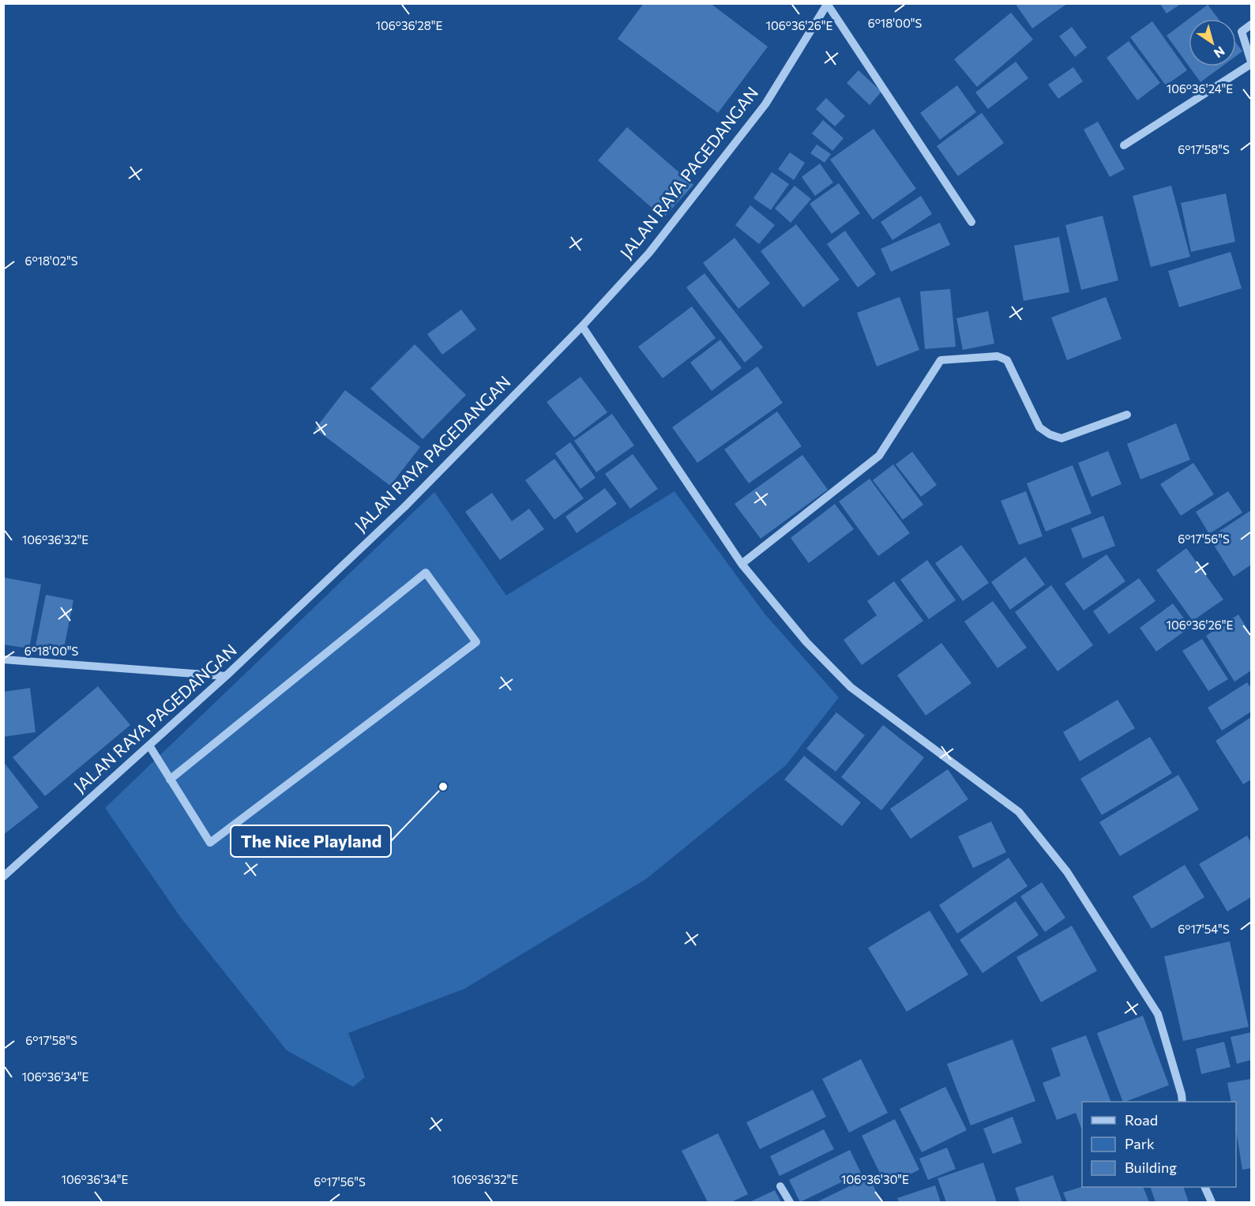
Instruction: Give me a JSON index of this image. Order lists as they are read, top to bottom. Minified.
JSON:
{"streets":{"street":["JALAN RAYA PAGEDANGAN"]},"places":["The Nice Playland"],"legend":["Road","Park","Building"],"north":"bottom right","coordinates":["6°18'00\"S","106°36'28\"E","106°36'26\"E","106°36'24\"E","6°17'58\"S","6°18'02\"S","6°17'56\"S","106°36'32\"E","6°17'54\"S","106°36'34\"E","106°36'30\"E"]}
